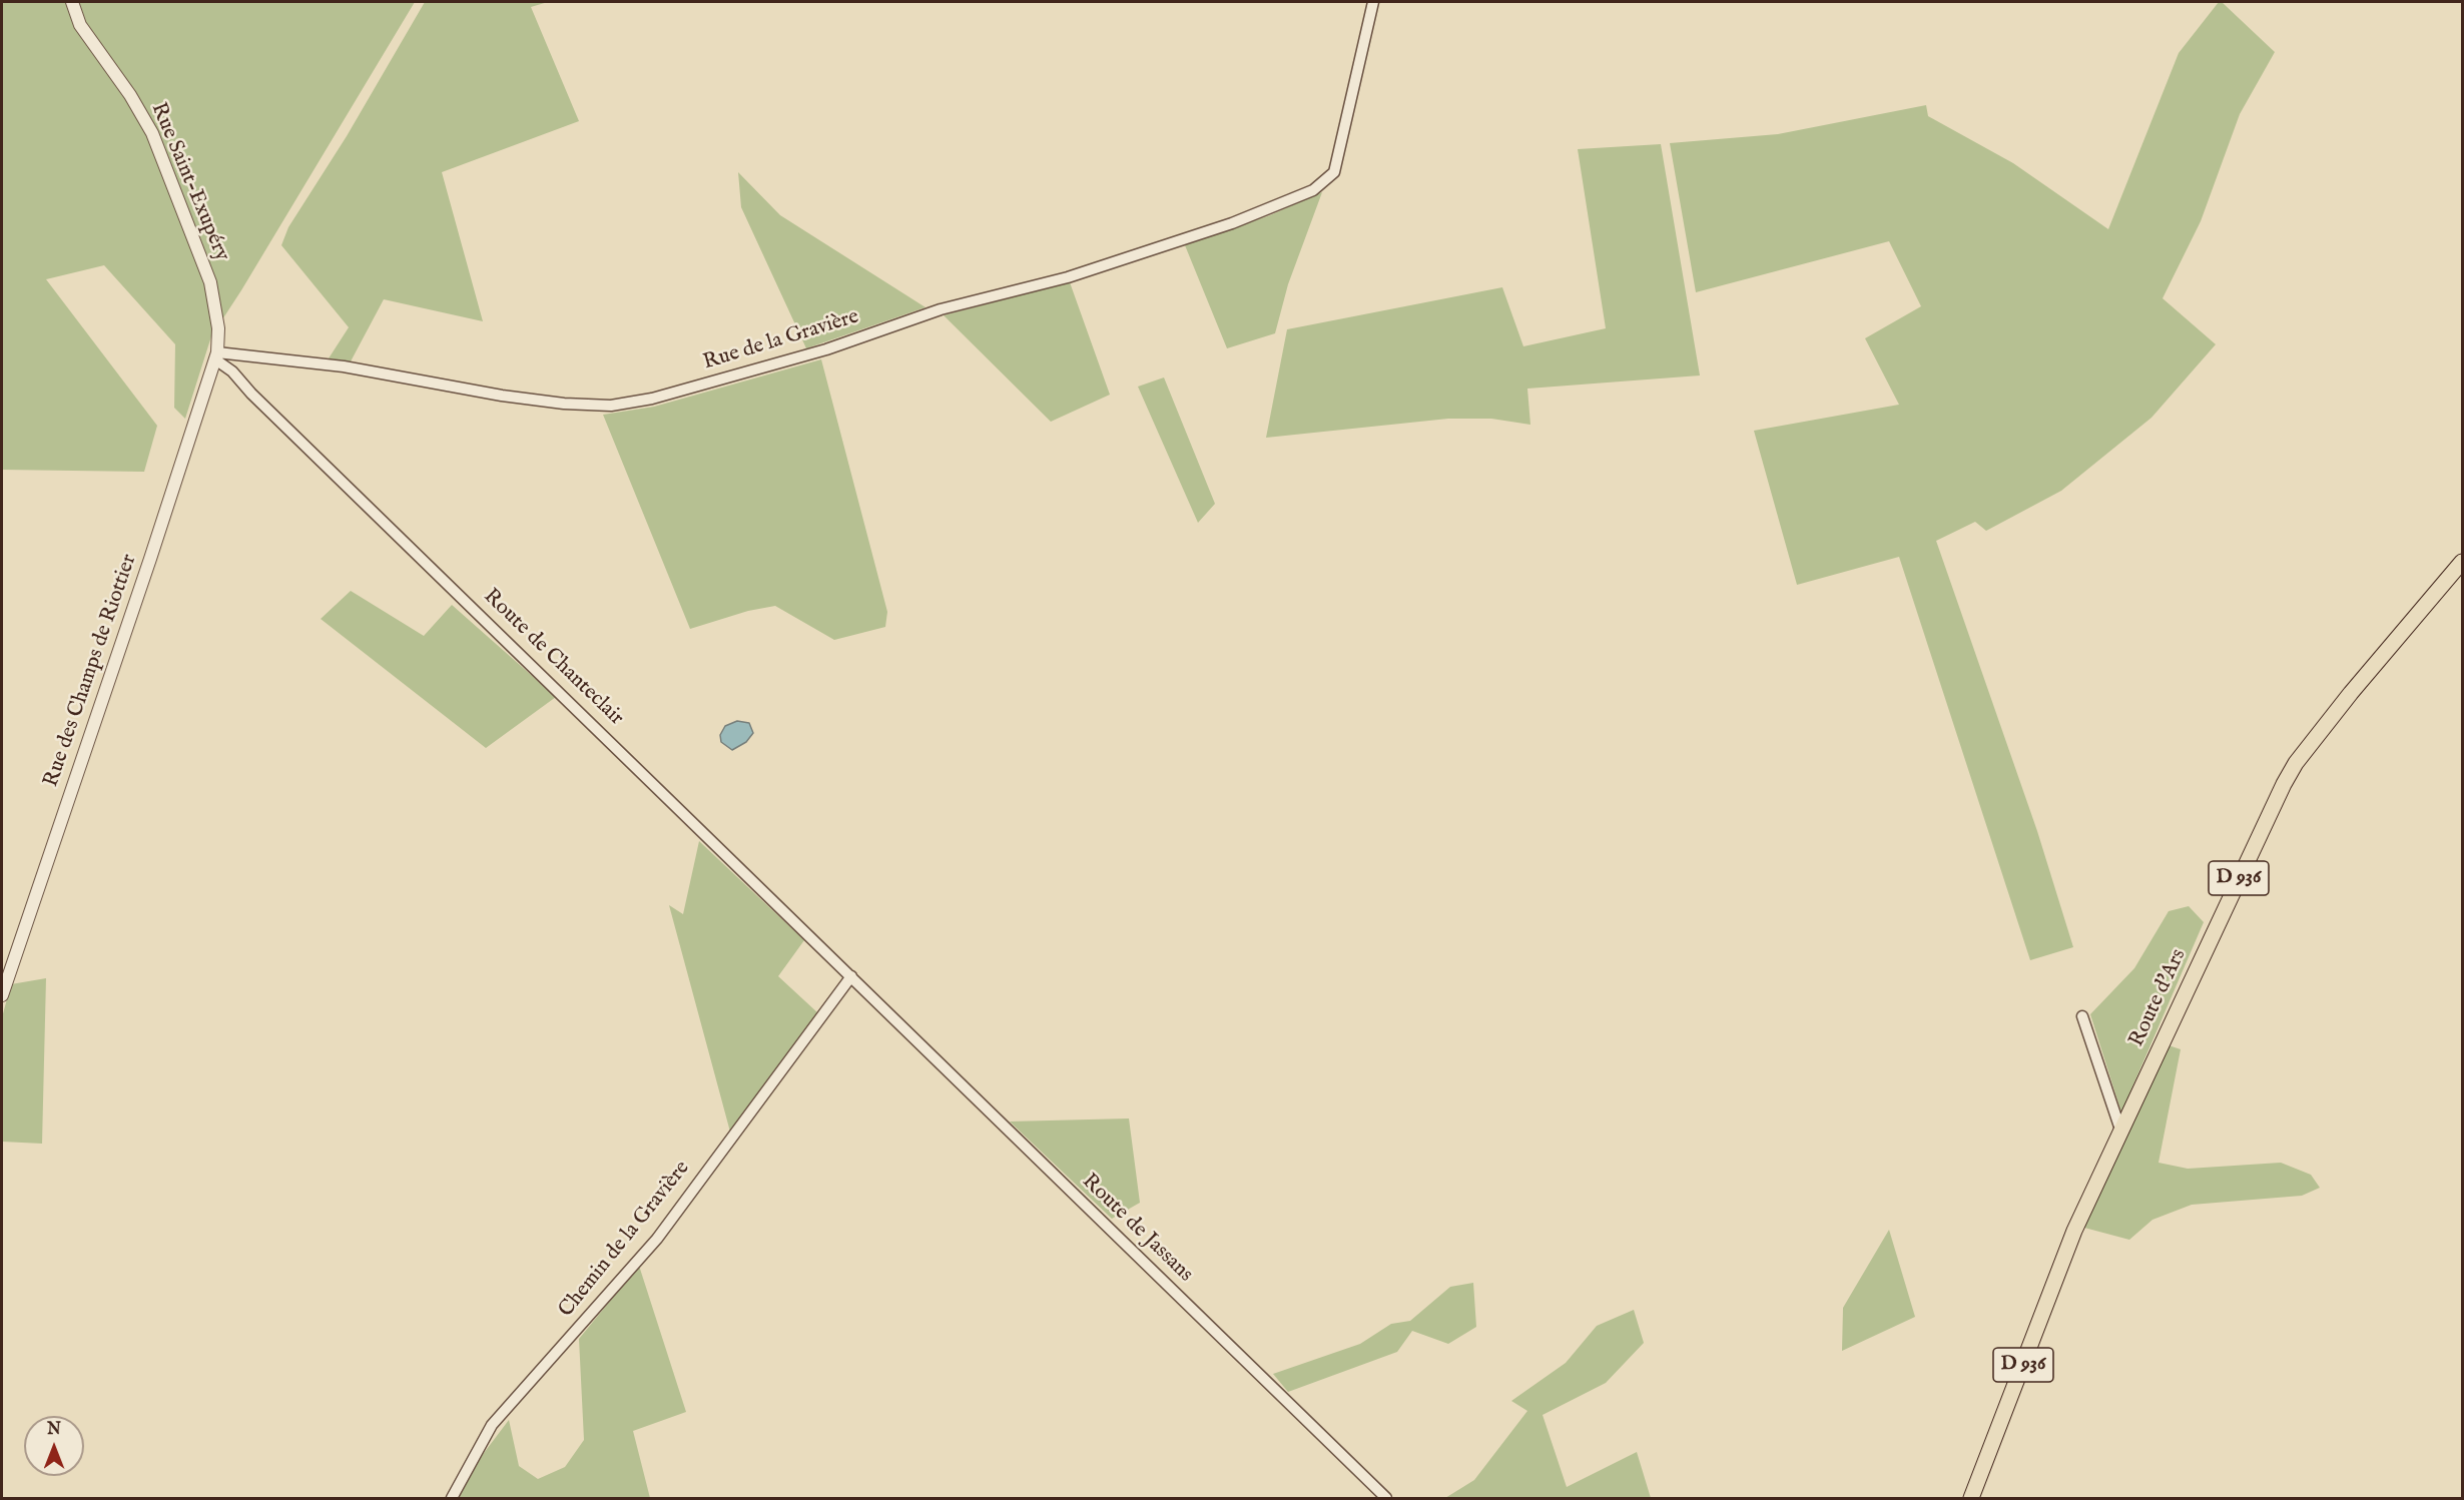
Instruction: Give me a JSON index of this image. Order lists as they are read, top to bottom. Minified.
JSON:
{"streets":{"main road":["D 936","Route d'Ars"],"street":["Rue Saint-Exupéry","Rue de la Gravière","Route de Chanteclair","Rue des Champs de Riottier","Route de Jassans","Chemin de la Gravière"]},"crossings":[["Rue Saint-Exupéry","Rue de la Gravière"],["Rue Saint-Exupéry","Route de Chanteclair"],["Rue Saint-Exupéry","Rue des Champs de Riottier"],["Rue de la Gravière","Route de Chanteclair"],["Rue de la Gravière","Rue des Champs de Riottier"],["Route de Chanteclair","Rue des Champs de Riottier"],["Route de Chanteclair","Route de Jassans"],["Route de Chanteclair","Chemin de la Gravière"]],"north":"top"}
